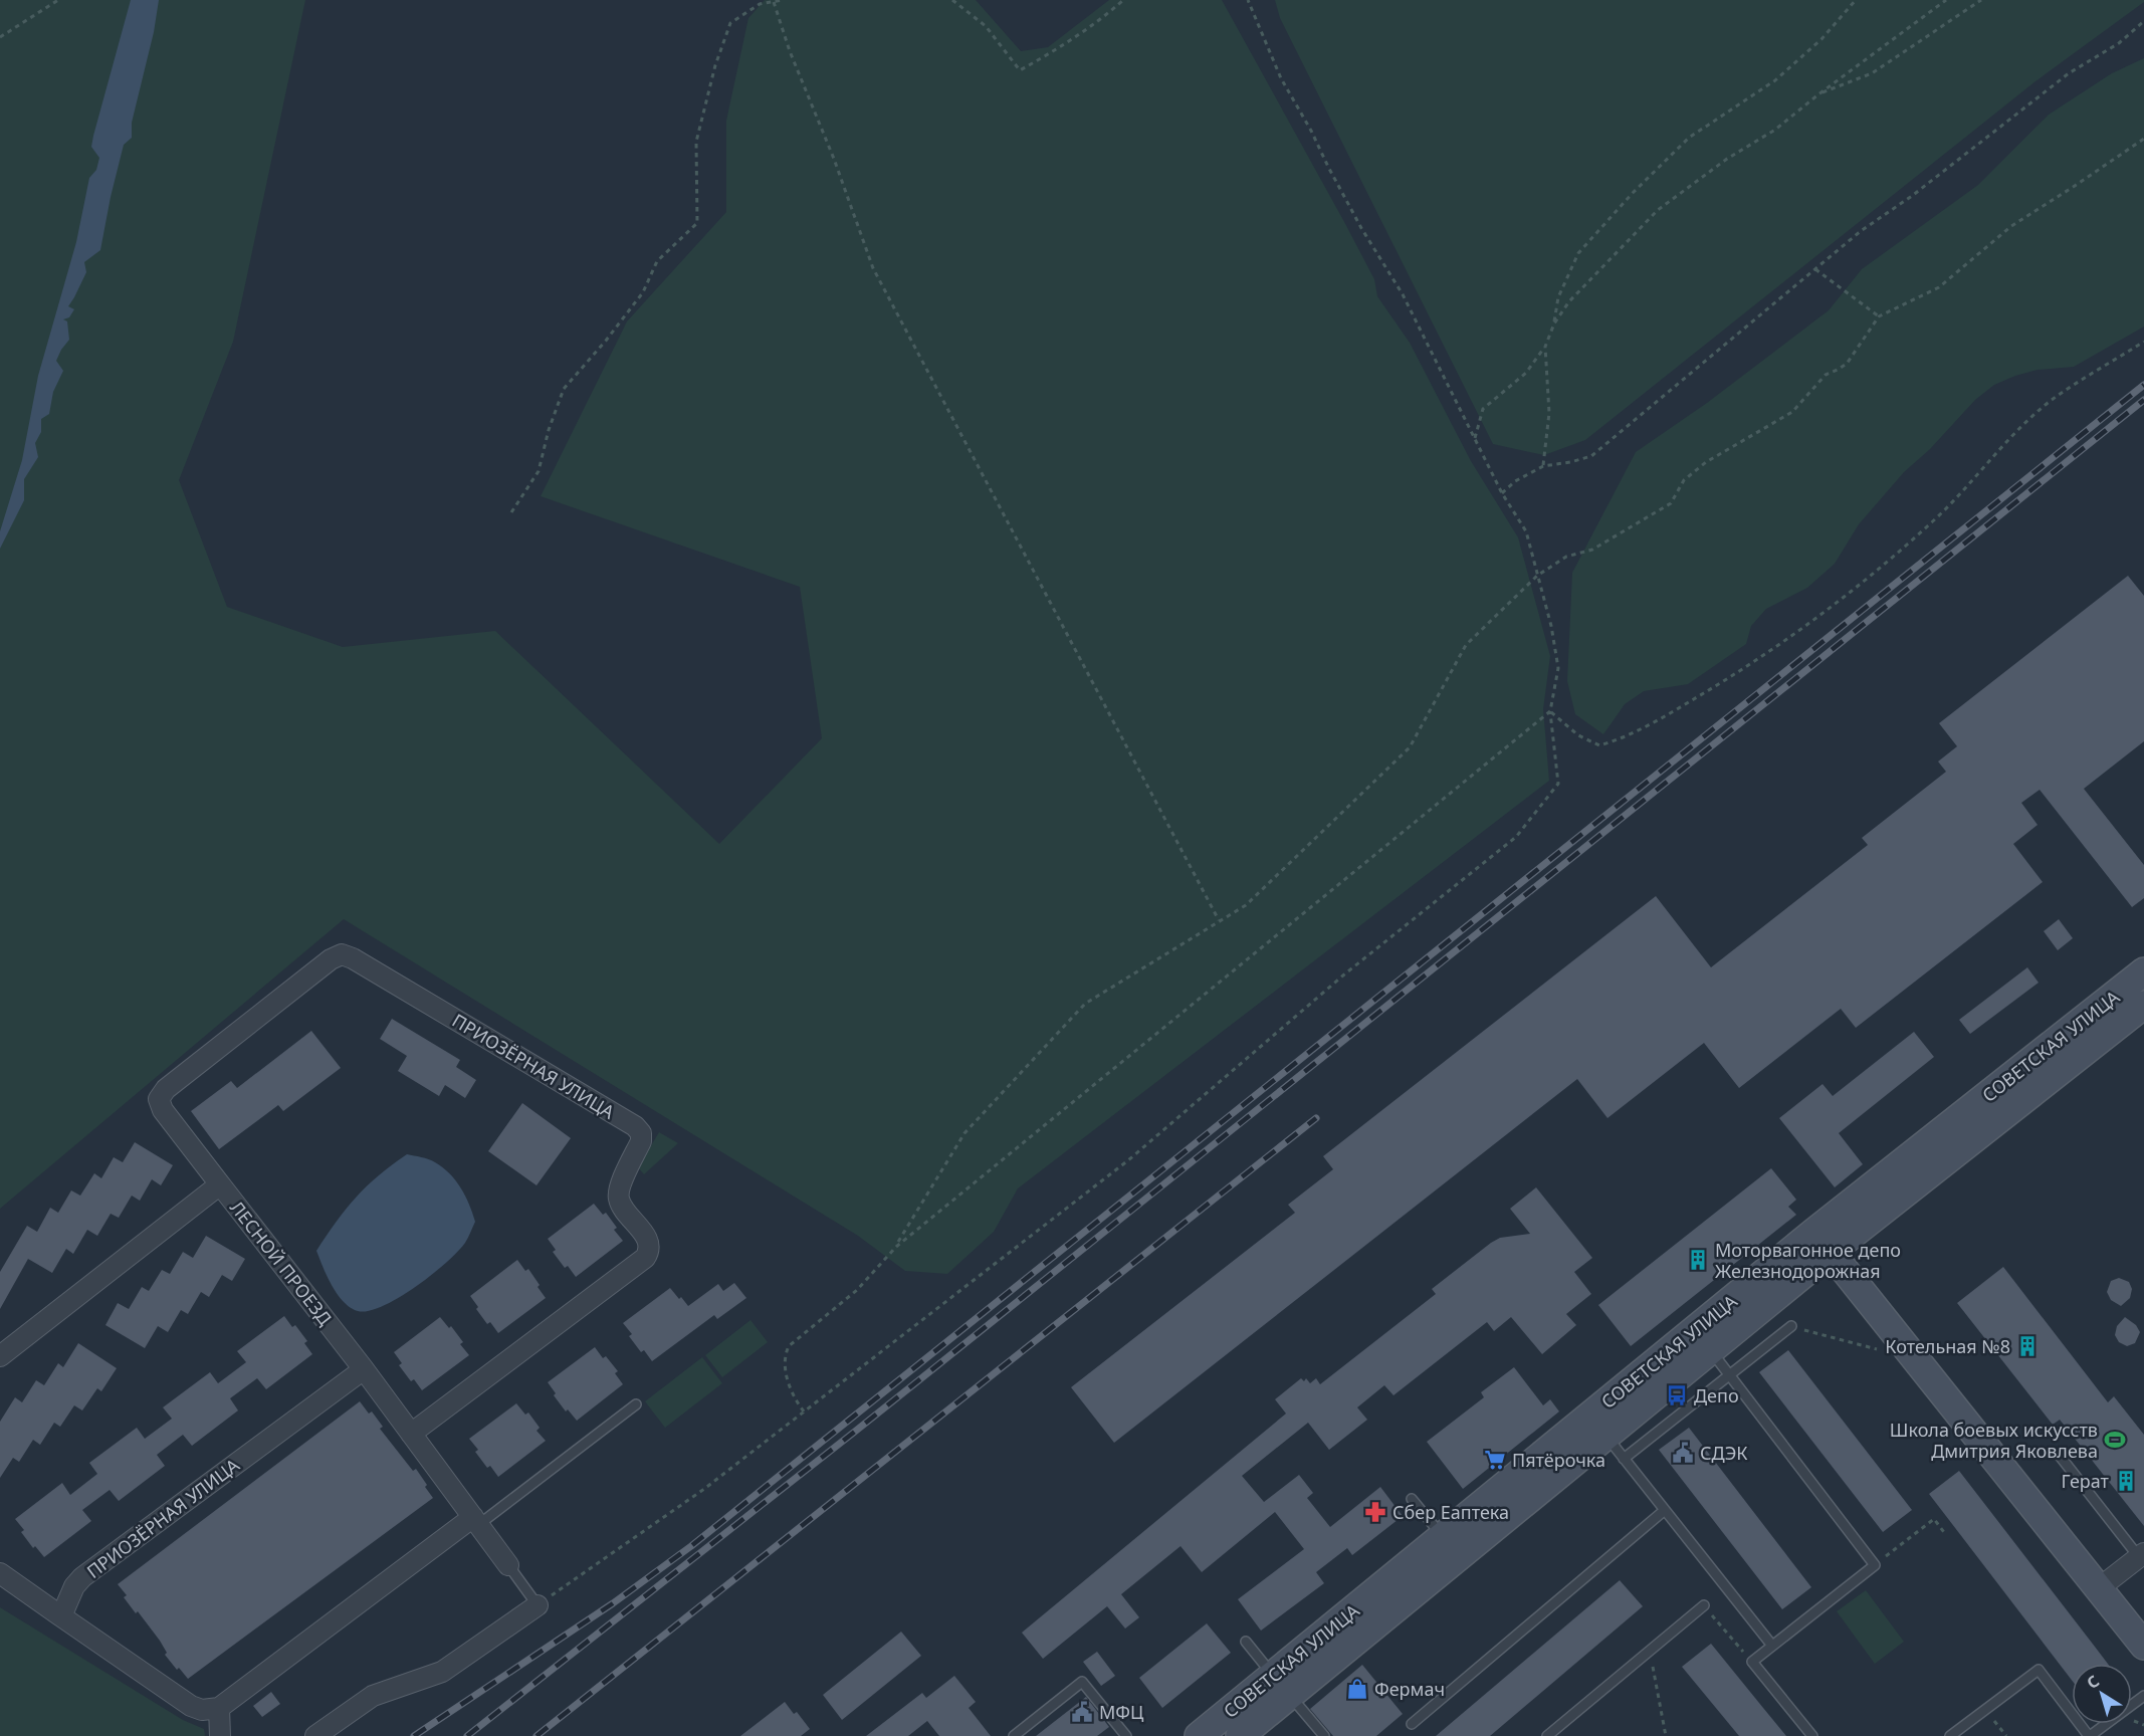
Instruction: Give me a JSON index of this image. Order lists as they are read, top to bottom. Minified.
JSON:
{"streets":{"main road":["СОВЕТСКАЯ УЛИЦА"],"street":["ПРИОЗЁРНАЯ УЛИЦА","ЛЕСНОЙ ПРОЕЗД"]},"crossings":[["ПРИОЗЁРНАЯ УЛИЦА","ЛЕСНОЙ ПРОЕЗД"]],"places":{"building":["Моторвагонное депо Железнодорожная","Котельная №8","Герат"],"bus stop":["Депо"],"sports":["Школа боевых искусств Дмитрия Яковлева"],"public building":["СДЭК","МФЦ"],"supermarket":["Пятёрочка"],"pharmacy":["Сбер Еаптека"],"shop":["Фермач"]},"north":"top left"}
